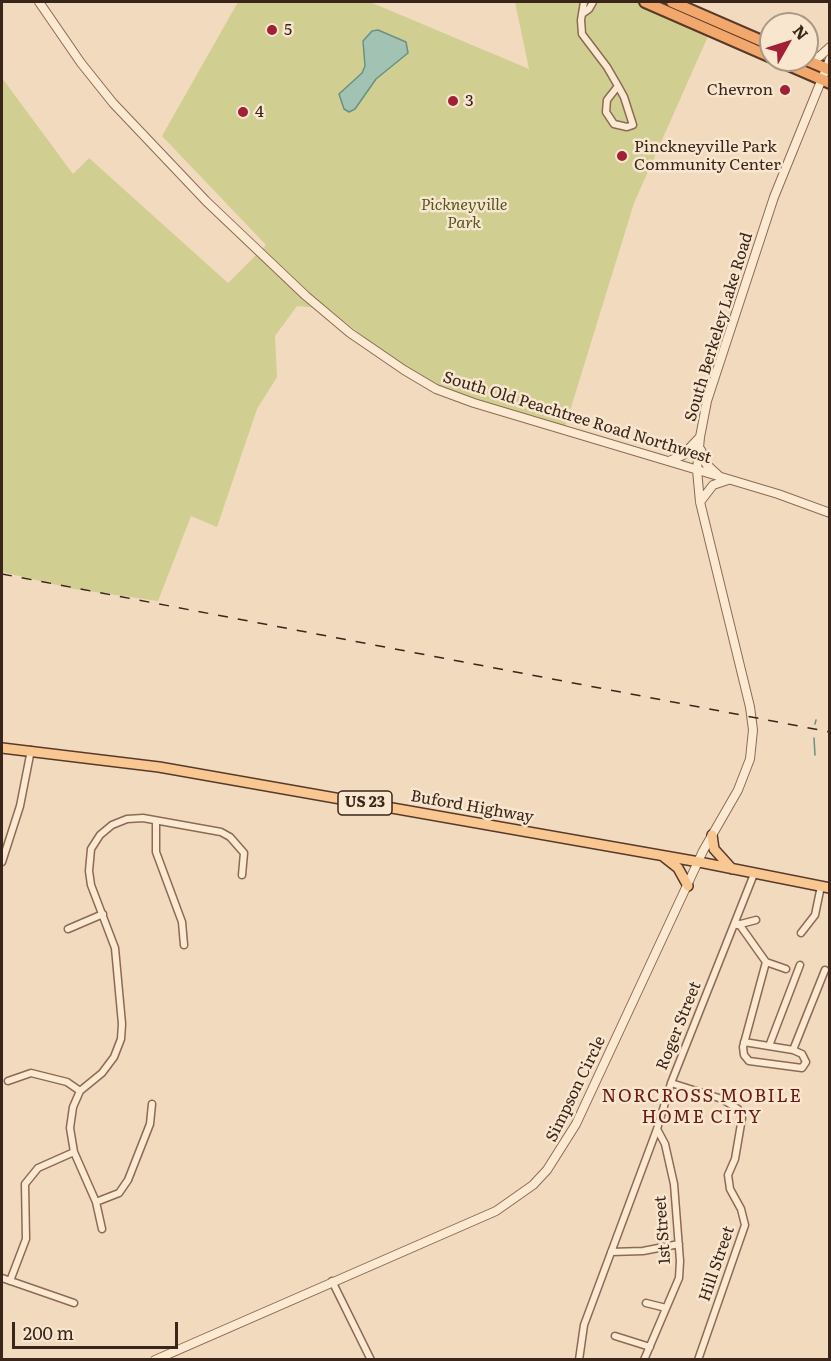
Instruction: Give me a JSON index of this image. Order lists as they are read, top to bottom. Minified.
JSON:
{"streets":{"main road":["US 23","Buford Highway"],"street":["South Berkeley Lake Road","South Old Peachtree Road Northwest","Roger Street","Simpson Circle","1st Street","Hill Street"]},"crossings":[["South Berkeley Lake Road","South Old Peachtree Road Northwest"],["South Berkeley Lake Road","Simpson Circle"],["Buford Highway","Roger Street"],["Buford Highway","Simpson Circle"],["Roger Street","1st Street"],["Roger Street","Hill Street"]],"districts":["NORCROSS MOBILE HOME CITY"],"parks":["Pickneyville Park"],"places":["5","Chevron","3","4","Pinckneyville Park Community Center"],"scale_bar":"200 m","north":"top right"}
